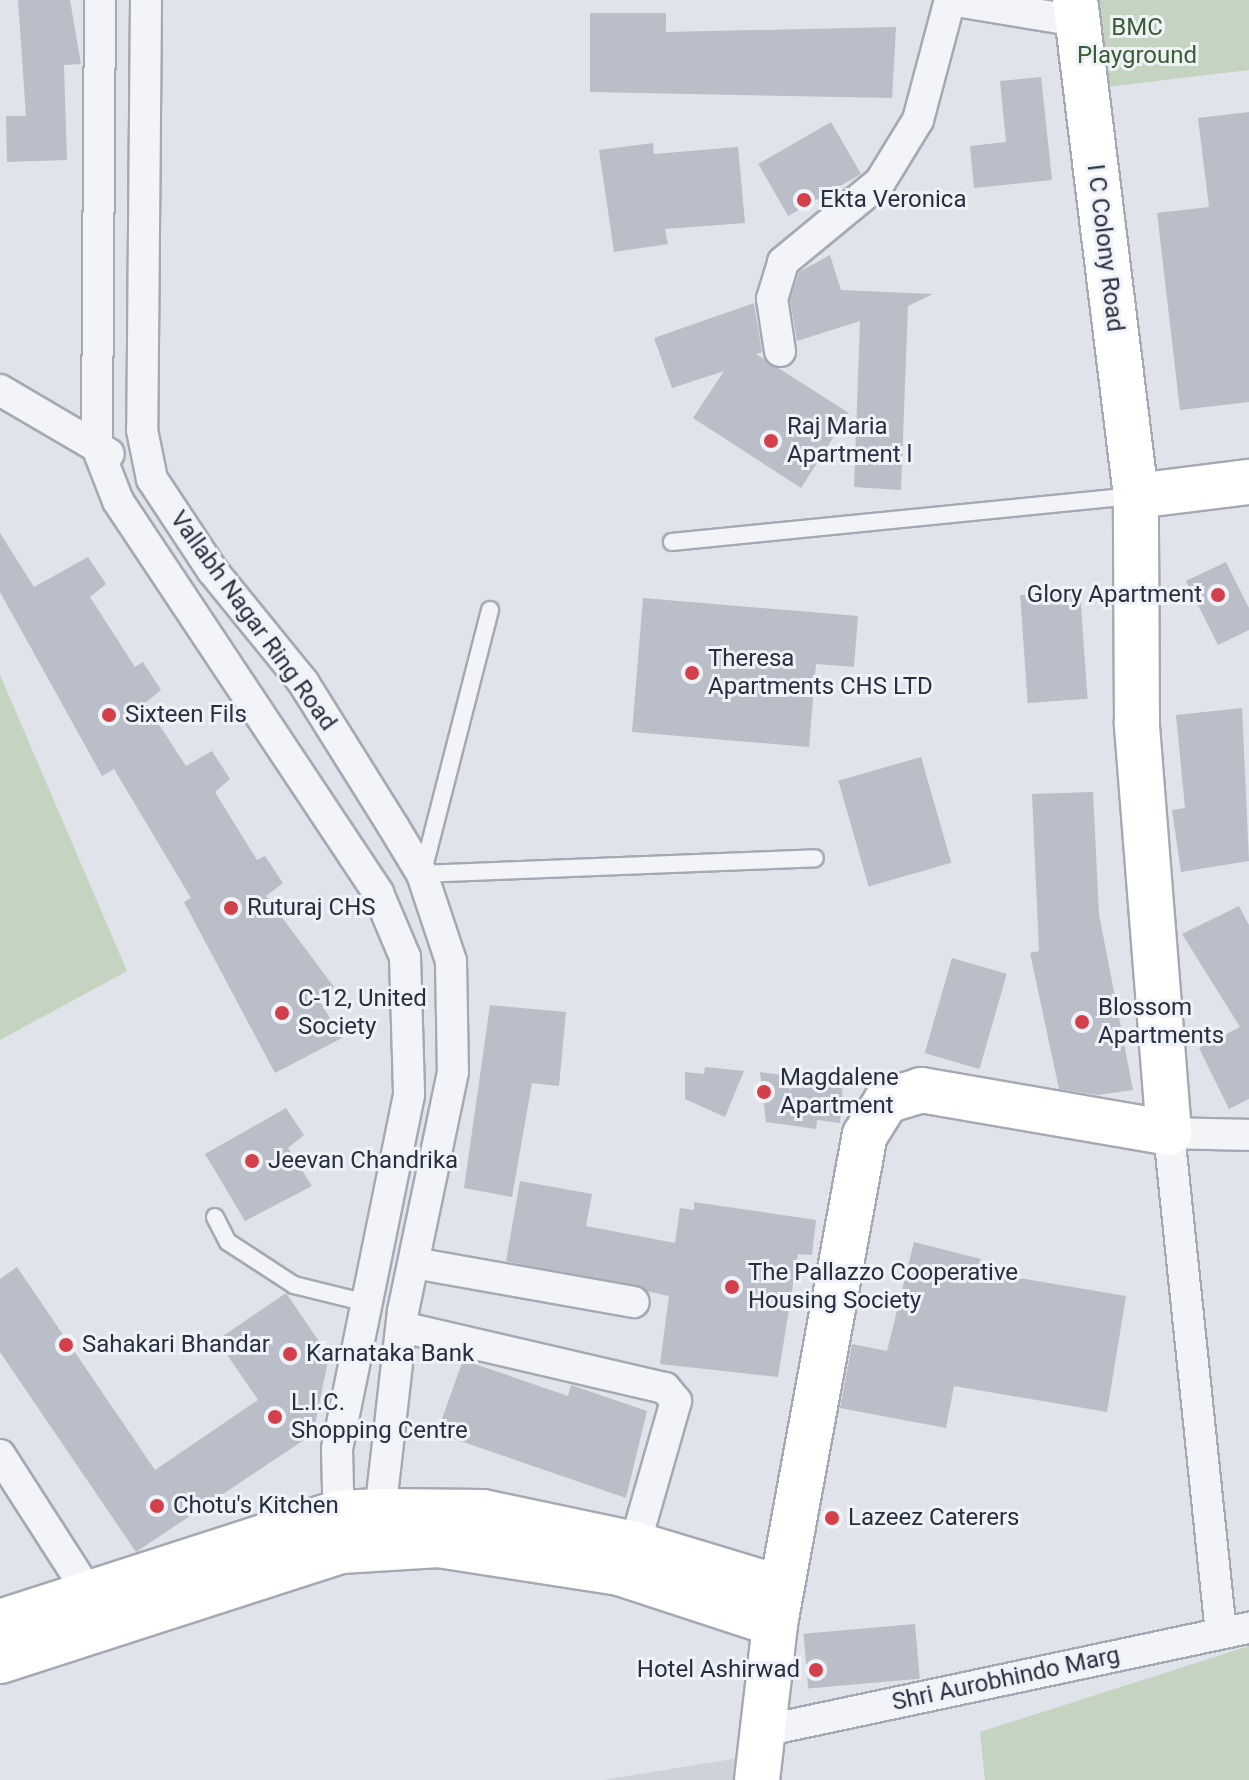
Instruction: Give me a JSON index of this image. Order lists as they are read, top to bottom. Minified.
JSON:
{"streets":{"street":["I C Colony Road","Vallabh Nagar Ring Road","Shri Aurobhindo Marg"]},"parks":["BMC Playground"],"places":["Ekta Veronica","Raj Maria Apartment l","Glory Apartment","Theresa Apartments CHS LTD","Sixteen Fils","Ruturaj CHS","C-12, United Society","Blossom Apartments","Magdalene Apartment","Jeevan Chandrika","The Pallazzo Cooperative Housing Society","Sahakari Bhandar","Karnataka Bank","L.I.C. Shopping Centre","Chotu's Kitchen","Lazeez Caterers","Hotel Ashirwad"]}
